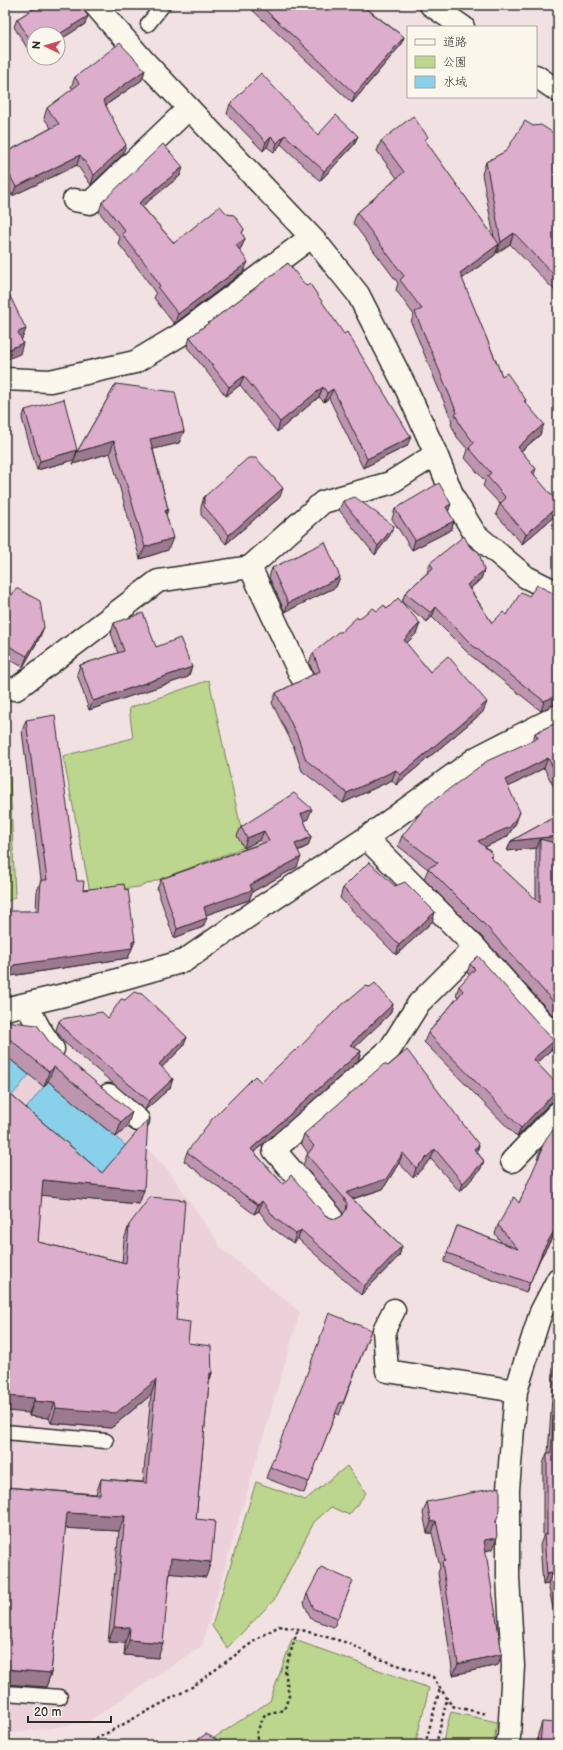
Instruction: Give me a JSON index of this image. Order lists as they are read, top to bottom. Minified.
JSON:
{"legend":["道路","公園","水域"],"scale_bar":"20 m","north":"left"}
